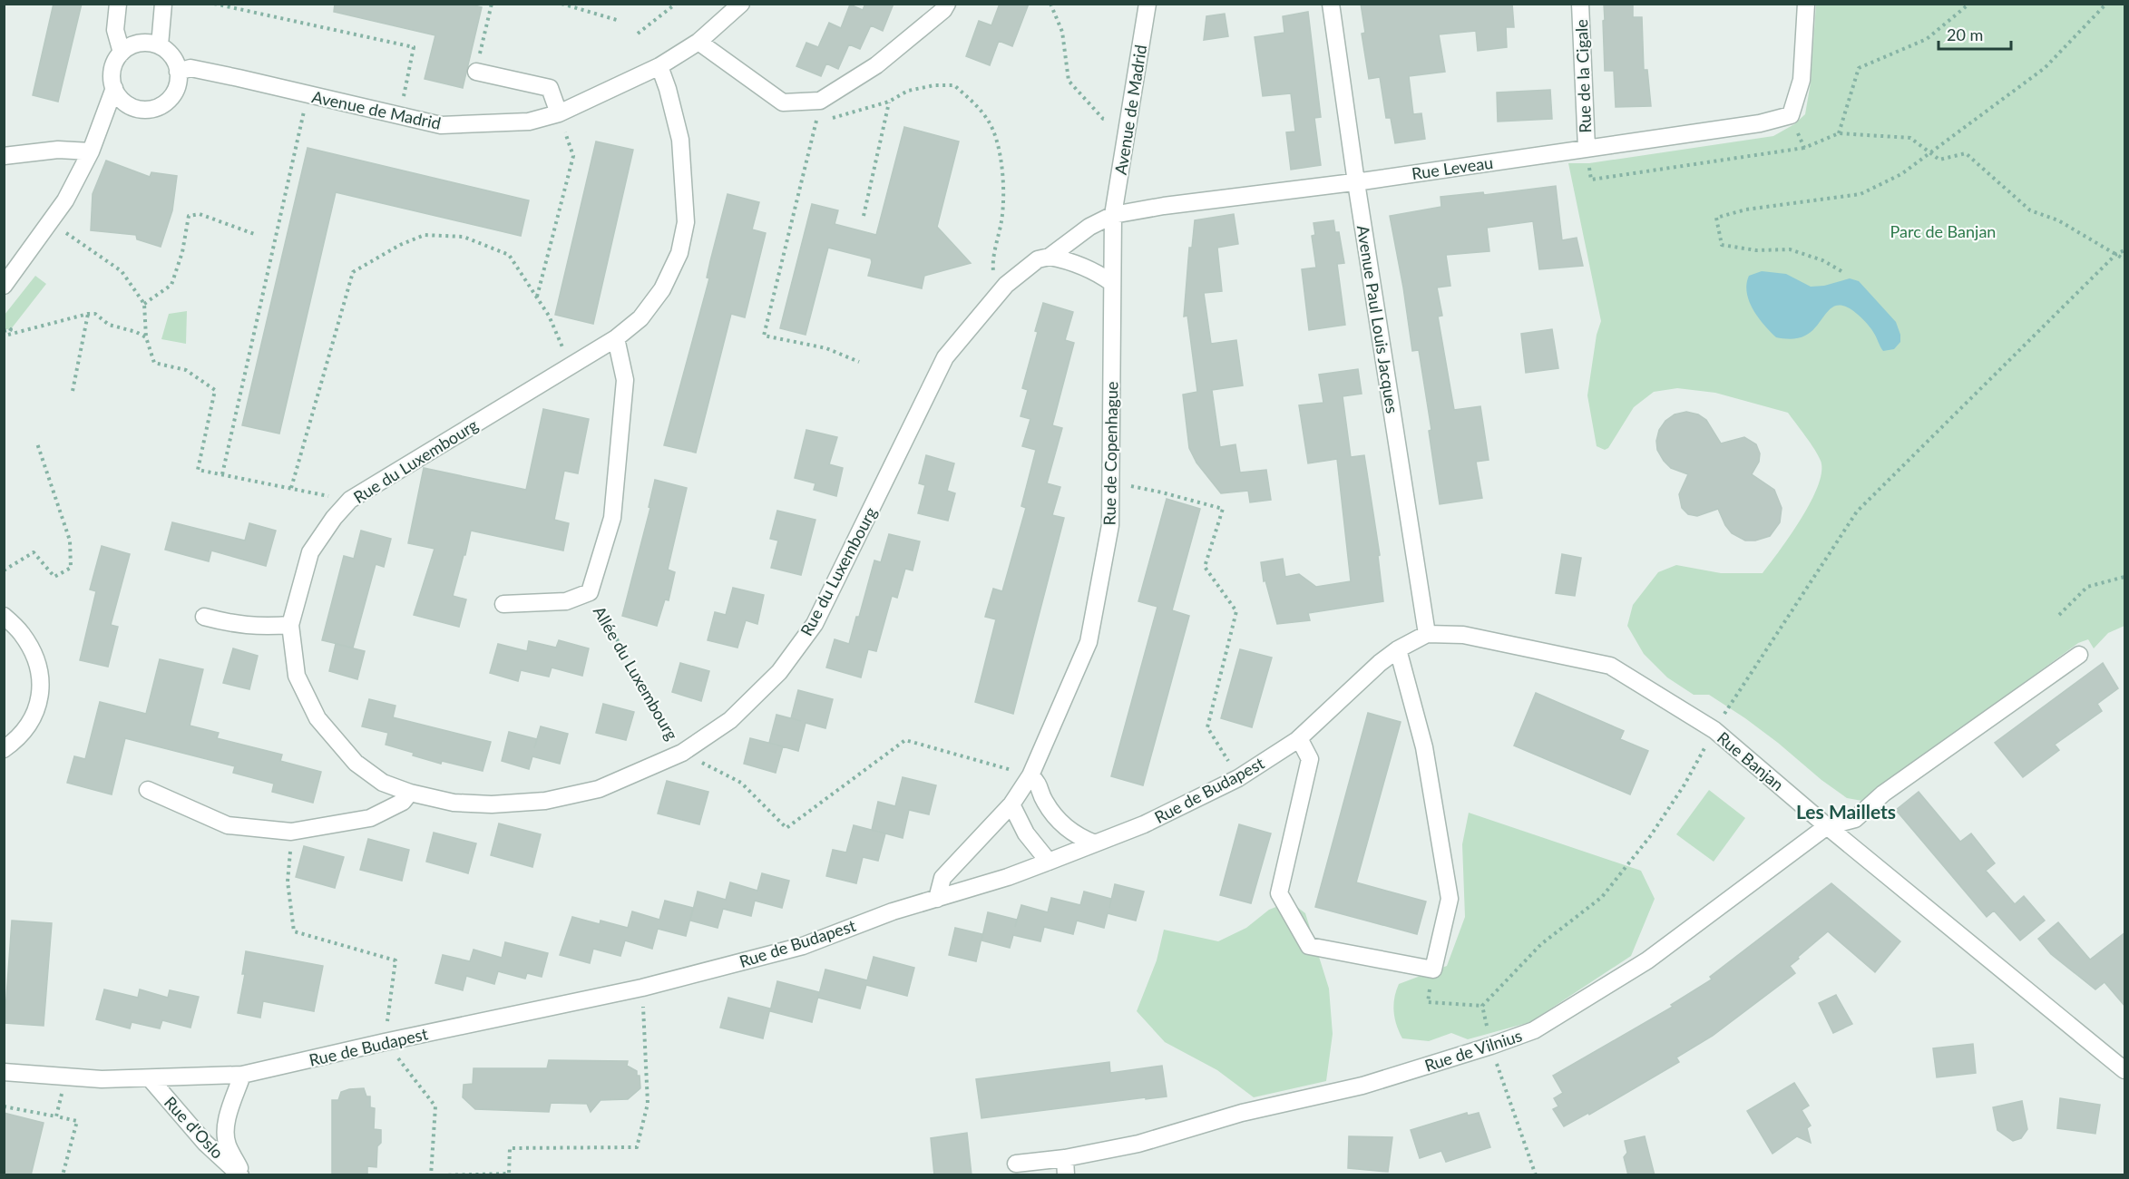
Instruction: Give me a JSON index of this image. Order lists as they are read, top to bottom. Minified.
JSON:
{"streets":{"street":["Rue de la Cigale","Avenue de Madrid","Rue Leveau","Avenue Paul Louis Jacques","Rue de Copenhague","Rue du Luxembourg","Allée du Luxembourg","Rue Banjan","Rue de Budapest","Rue de Vilnius","Rue d'Oslo"]},"crossings":[["Rue de la Cigale","Rue Leveau"],["Avenue de Madrid","Rue Leveau"],["Avenue de Madrid","Rue de Copenhague"],["Avenue de Madrid","Rue du Luxembourg"],["Rue Leveau","Avenue Paul Louis Jacques"],["Rue Leveau","Rue de Copenhague"],["Rue Leveau","Rue du Luxembourg"],["Avenue Paul Louis Jacques","Rue Banjan"],["Avenue Paul Louis Jacques","Rue de Budapest"],["Rue de Copenhague","Rue du Luxembourg"],["Rue de Copenhague","Rue de Budapest"],["Rue du Luxembourg","Allée du Luxembourg"],["Rue Banjan","Rue de Budapest"],["Rue Banjan","Rue de Vilnius"],["Rue de Budapest","Rue d'Oslo"]],"districts":["Les Maillets"],"parks":["Parc de Banjan"],"scale_bar":"20 m"}
